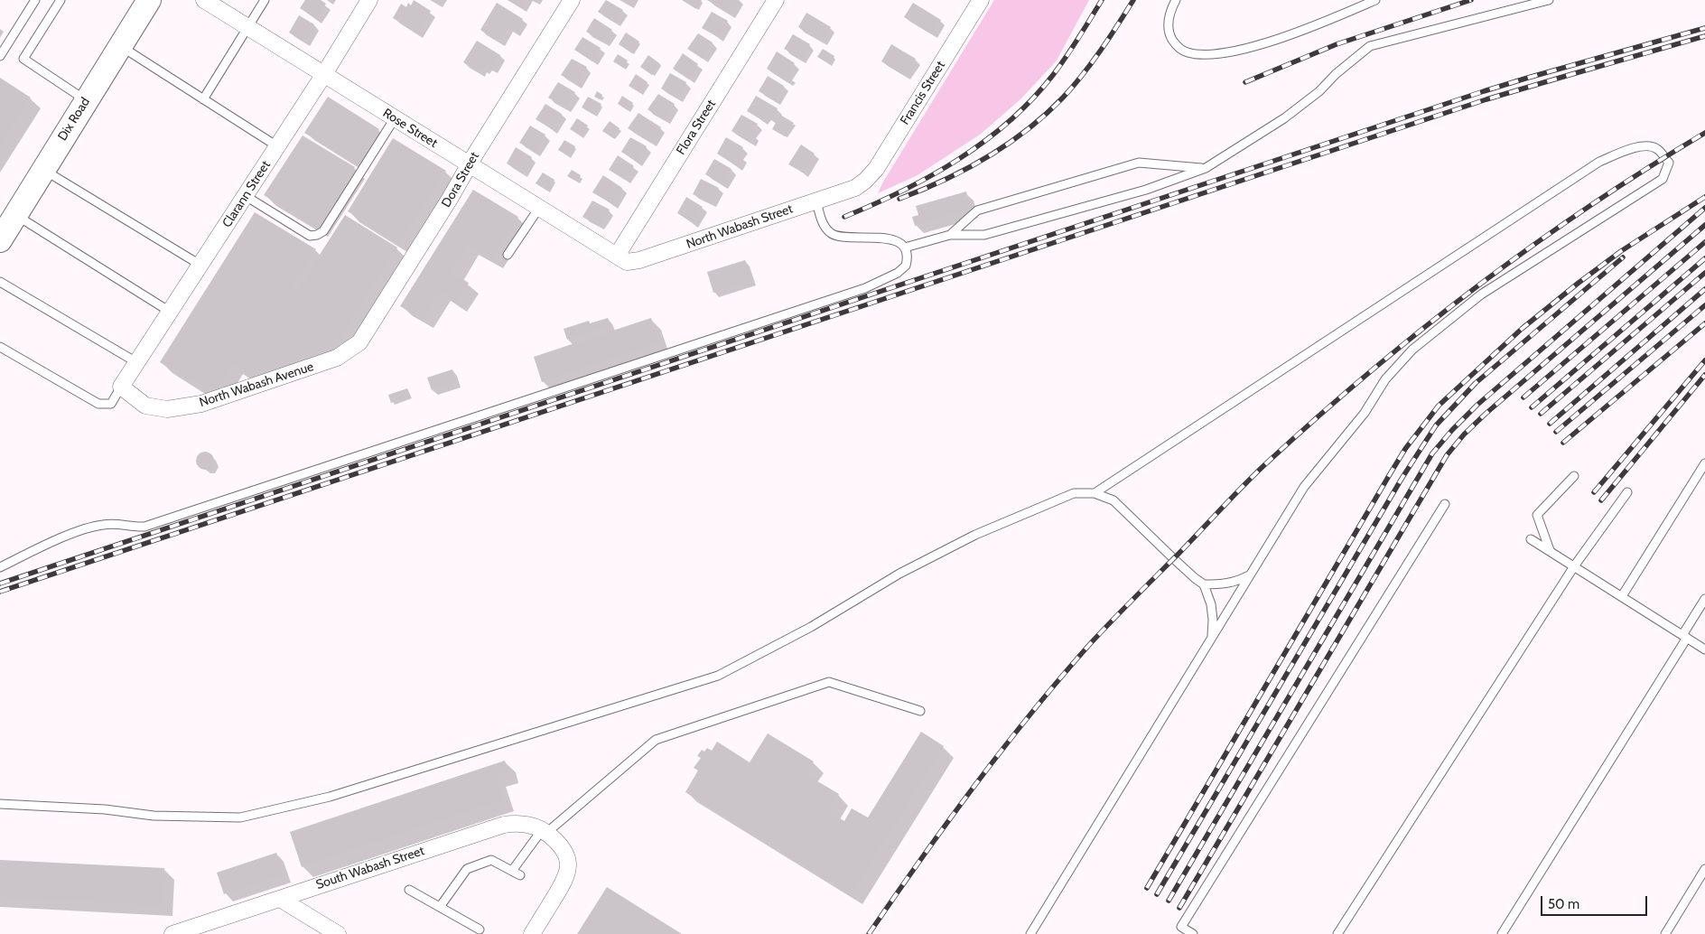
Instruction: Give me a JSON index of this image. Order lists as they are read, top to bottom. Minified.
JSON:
{"streets":{"main road":["Dix Road"],"street":["Francis Street","Flora Street","Rose Street","Dora Street","Clarann Street","North Wabash Street","North Wabash Avenue","South Wabash Street"]},"crossings":[["Francis Street","North Wabash Street"],["Flora Street","Rose Street"],["Flora Street","North Wabash Street"],["Rose Street","Dora Street"],["Rose Street","Clarann Street"],["Rose Street","North Wabash Street"],["Dora Street","North Wabash Avenue"],["Clarann Street","North Wabash Avenue"]],"scale_bar":"50 m"}
